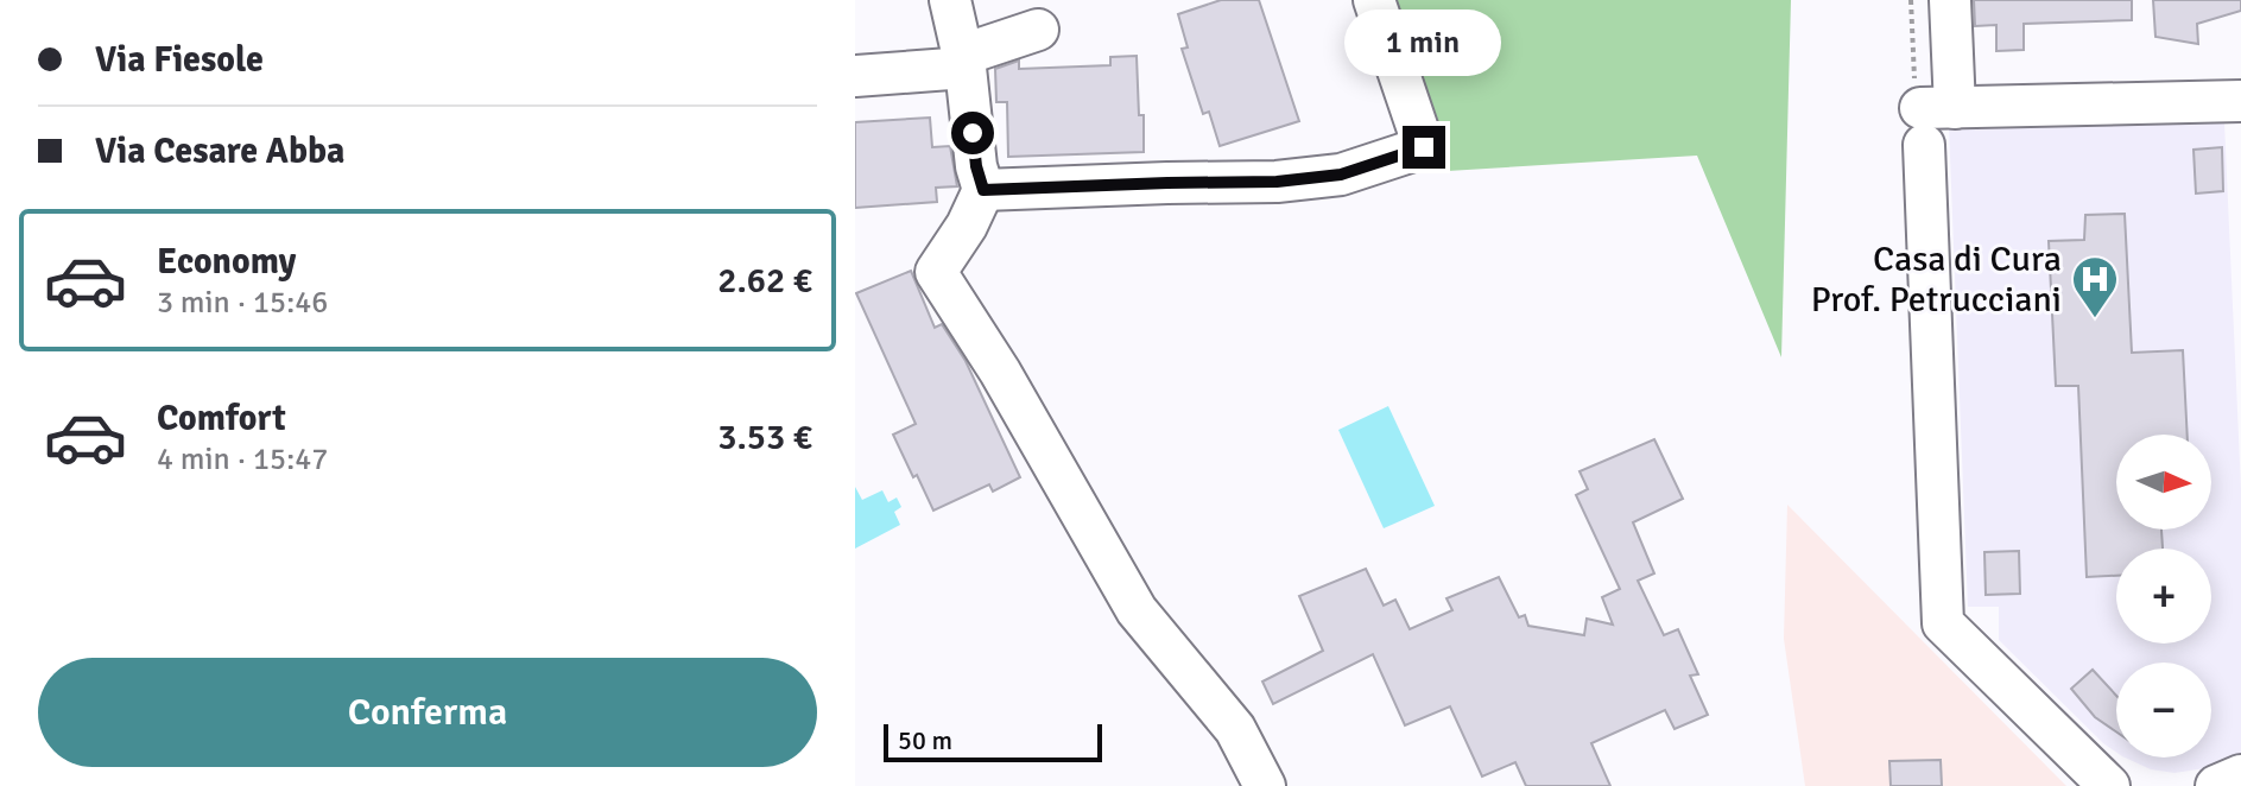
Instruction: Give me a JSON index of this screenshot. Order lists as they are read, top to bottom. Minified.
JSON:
{"places":{"hospital":["Casa di Cura Prof. Petrucciani"]},"scale_bar":"50 m","north":"right","page":{"banner":["Via Fiesole","Via Cesare Abba"],"bubble":"1 min","list":[{"name":"Economy","note":"3 min · 15:46","value":"2.62 €"},{"name":"Comfort","note":"4 min · 15:47","value":"3.53 €"}],"map_buttons":["+","−"],"buttons":"Conferma","scale":"50 m"}}
